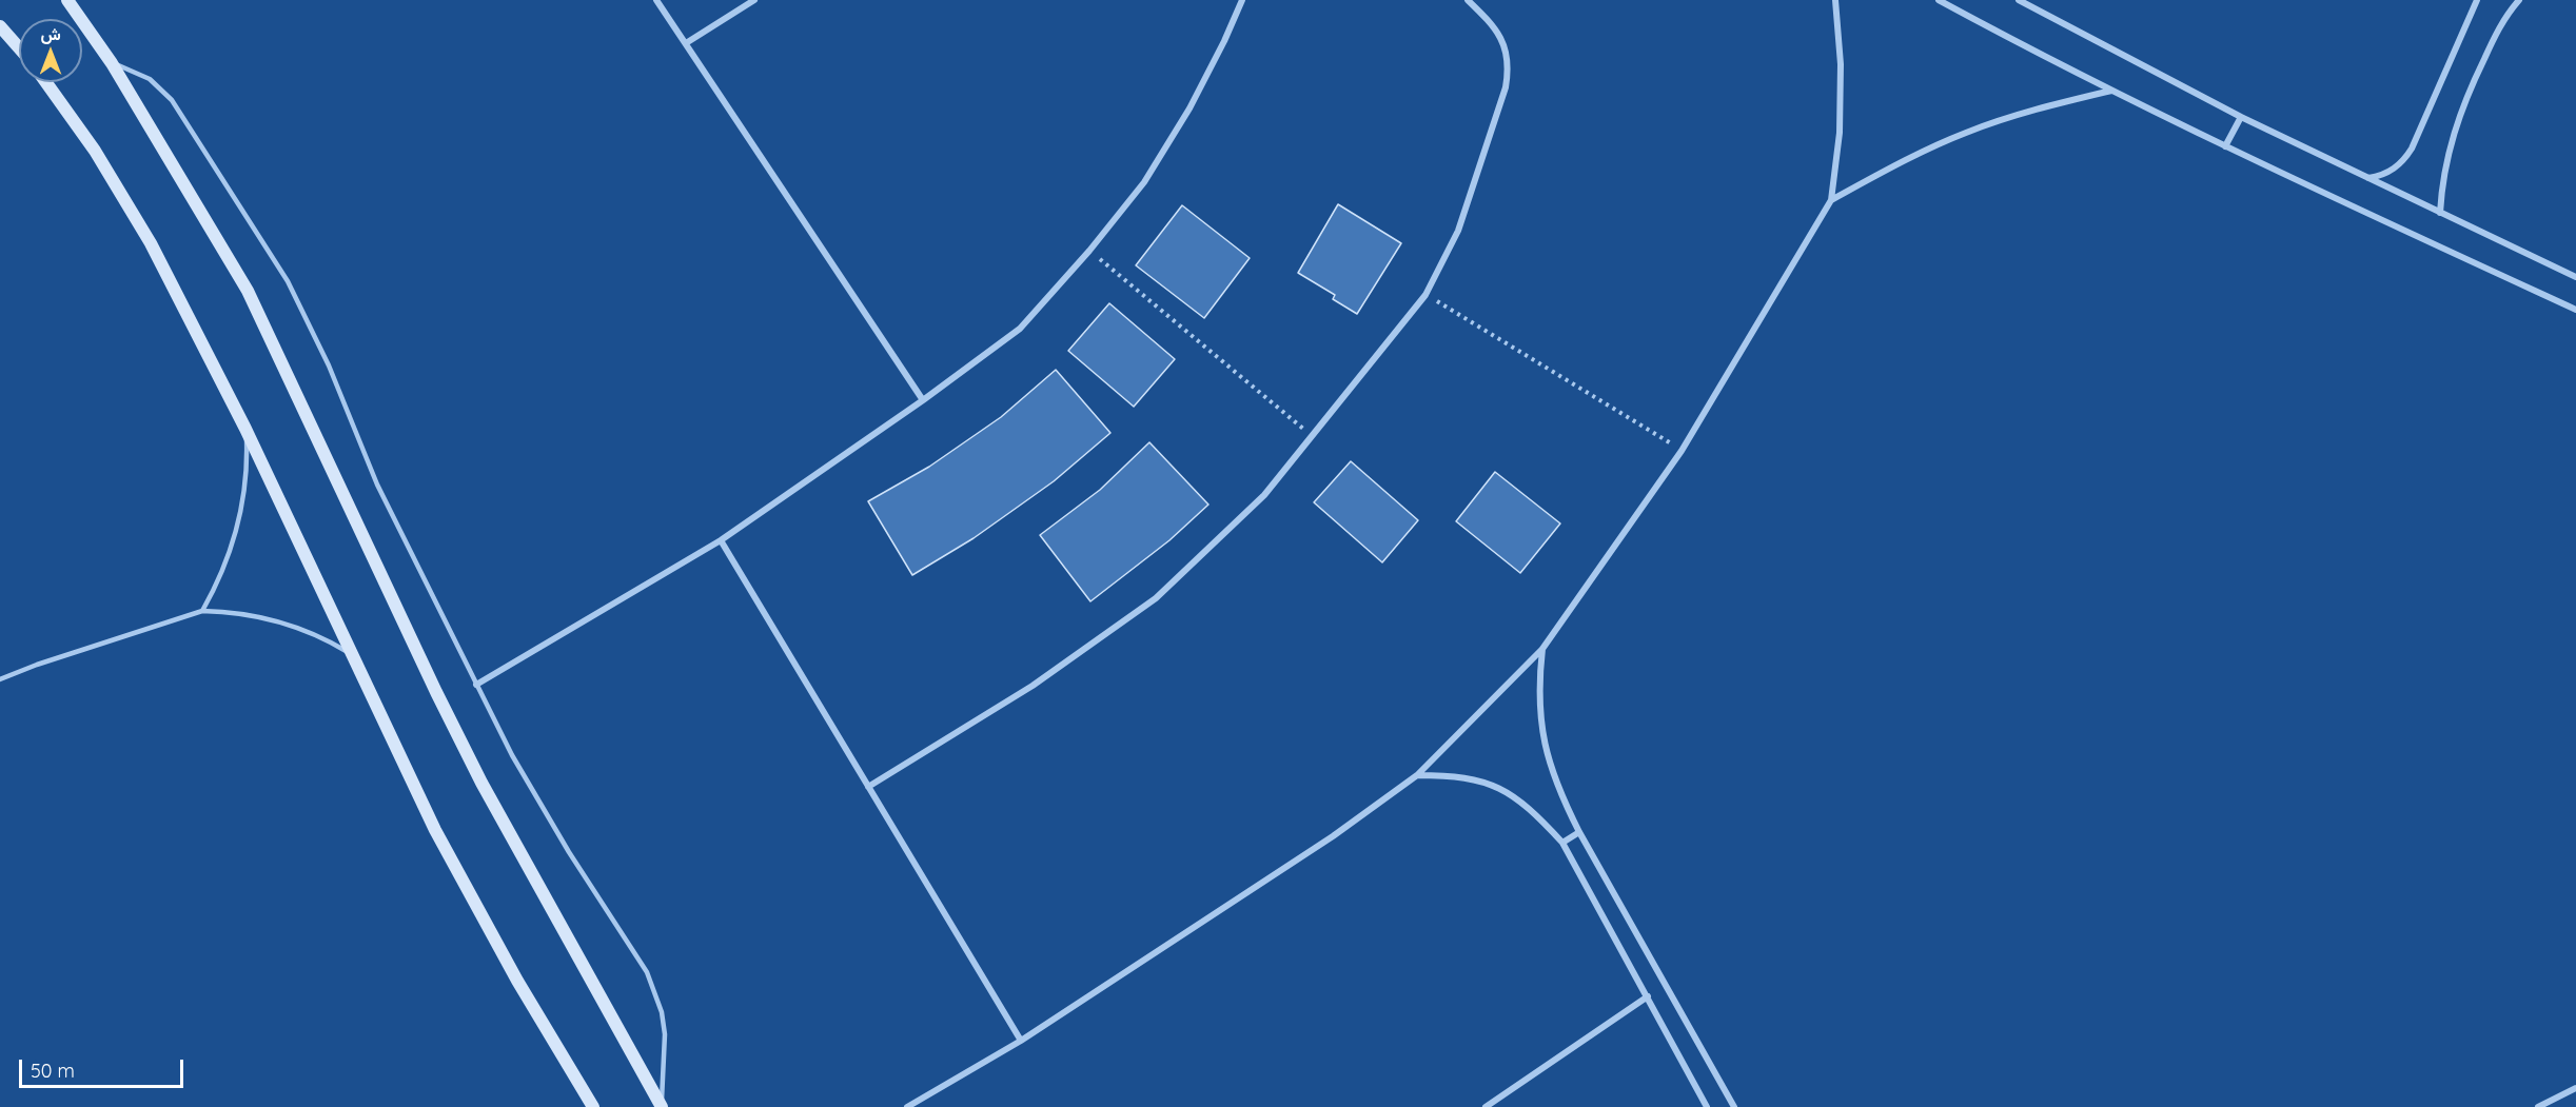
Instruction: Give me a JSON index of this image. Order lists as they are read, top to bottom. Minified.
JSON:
{"scale_bar":"50 m","north":"top"}
